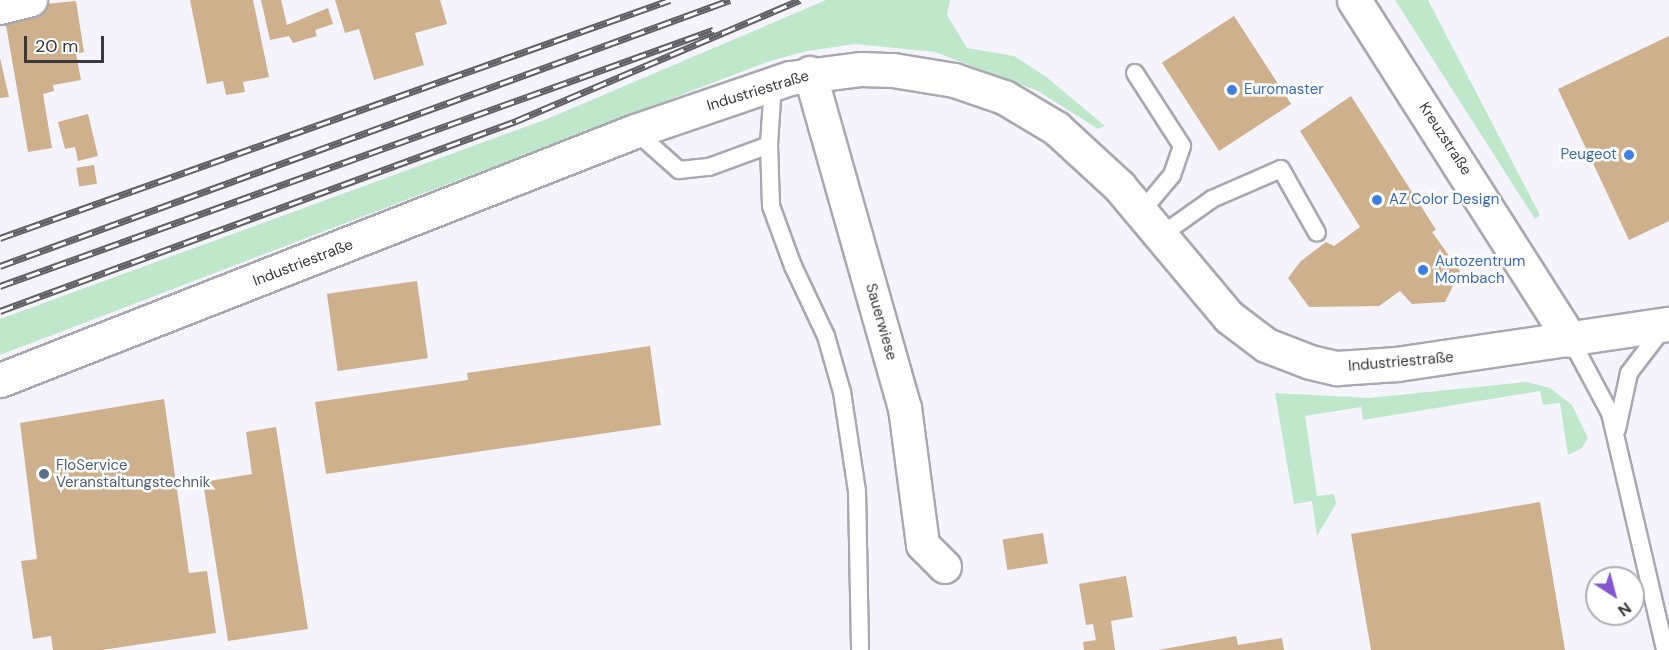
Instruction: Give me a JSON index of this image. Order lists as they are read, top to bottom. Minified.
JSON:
{"streets":{"street":["Industriestraße","Kreuzstraße","Sauerwiese"]},"crossings":[["Industriestraße","Kreuzstraße"],["Industriestraße","Sauerwiese"]],"places":["Euromaster","Peugeot","AZ Color Design","Autozentrum Mombach","FloService Veranstaltungstechnik"],"scale_bar":"20 m","north":"bottom right"}
